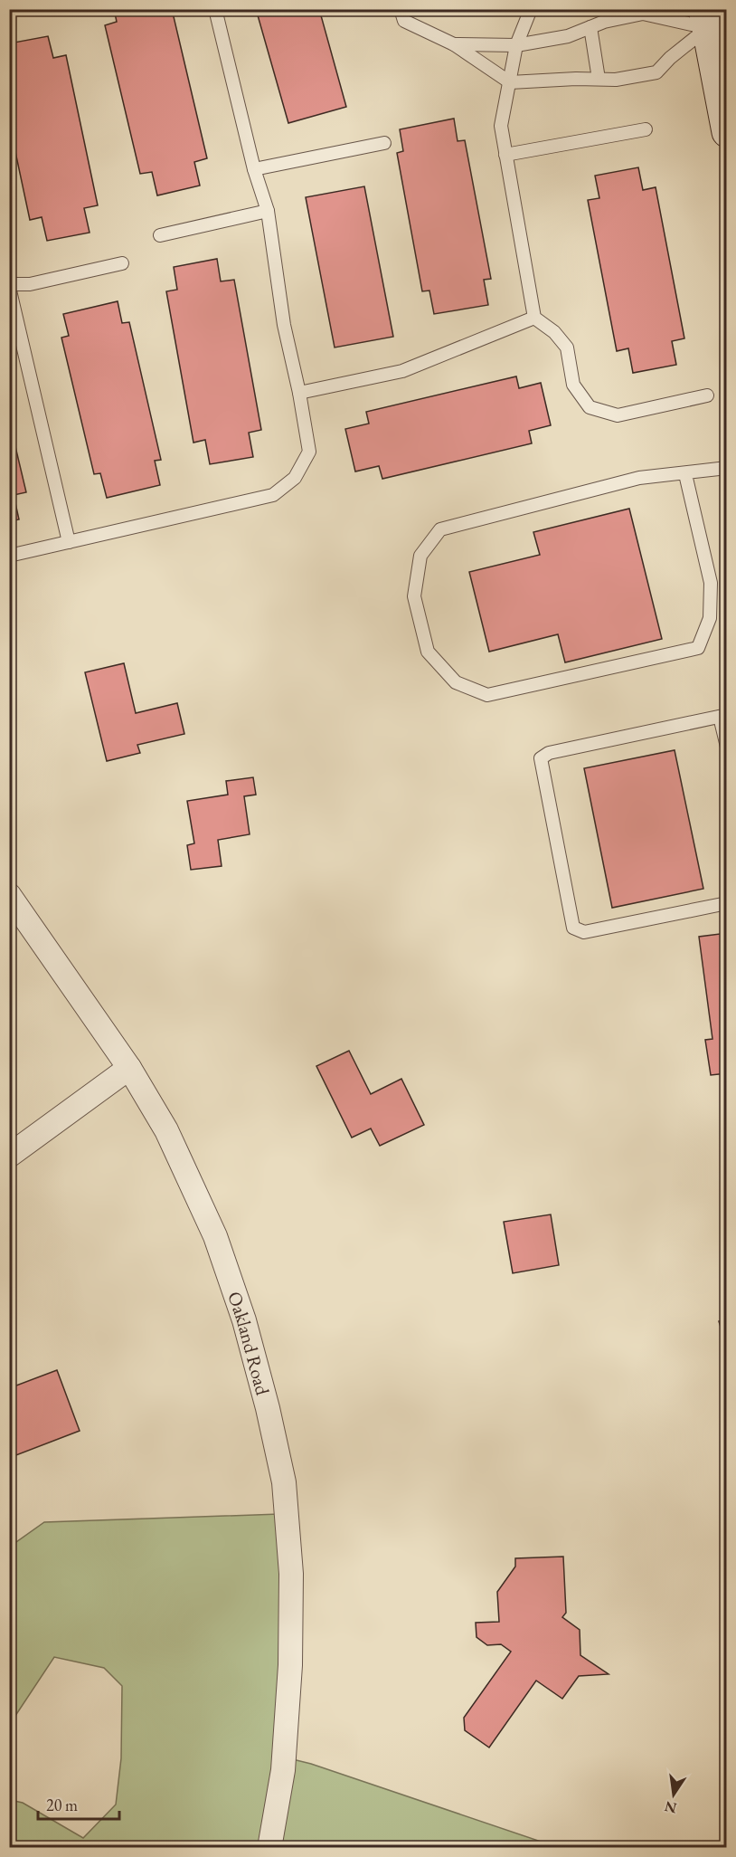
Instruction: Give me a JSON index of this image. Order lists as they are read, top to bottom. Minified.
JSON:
{"streets":{"street":["Oakland Road"]},"scale_bar":"20 m","north":"bottom"}
